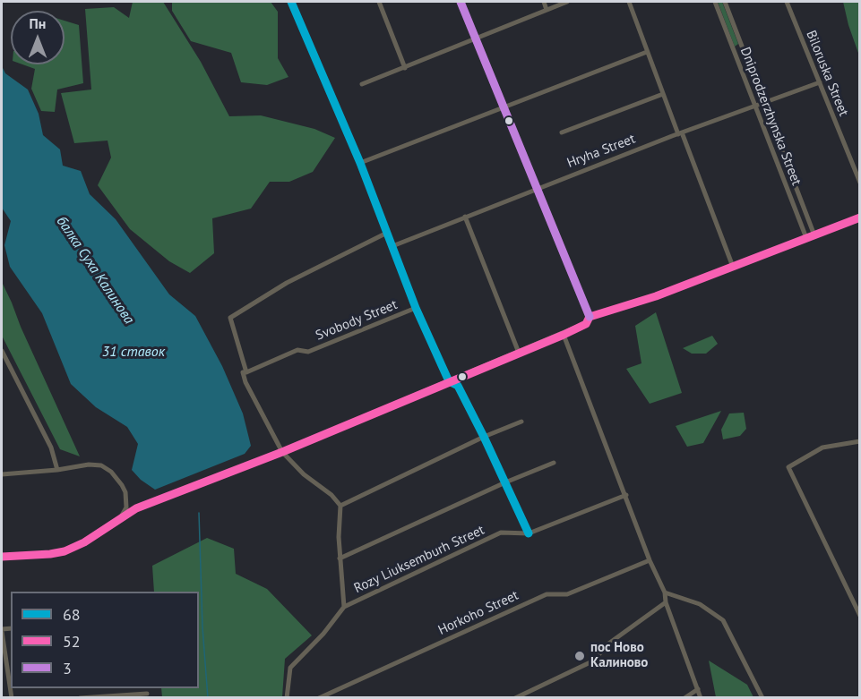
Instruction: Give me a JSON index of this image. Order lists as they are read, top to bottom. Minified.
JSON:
{"streets":{"street":["Biloruska Street","Dniprodzerzhynska Street","Hryha Street","Svobody Street","Rozy Liuksemburh Street","Horkoho Street"]},"crossings":[["Biloruska Street","Hryha Street"],["Dniprodzerzhynska Street","Hryha Street"]],"water":["балка Суха Калинова","31 ставок"],"places":["пос Ново Калиново"],"lines":["transit line 68","transit line 3","transit line 52"],"legend":["68","52","3"],"north":"top"}
